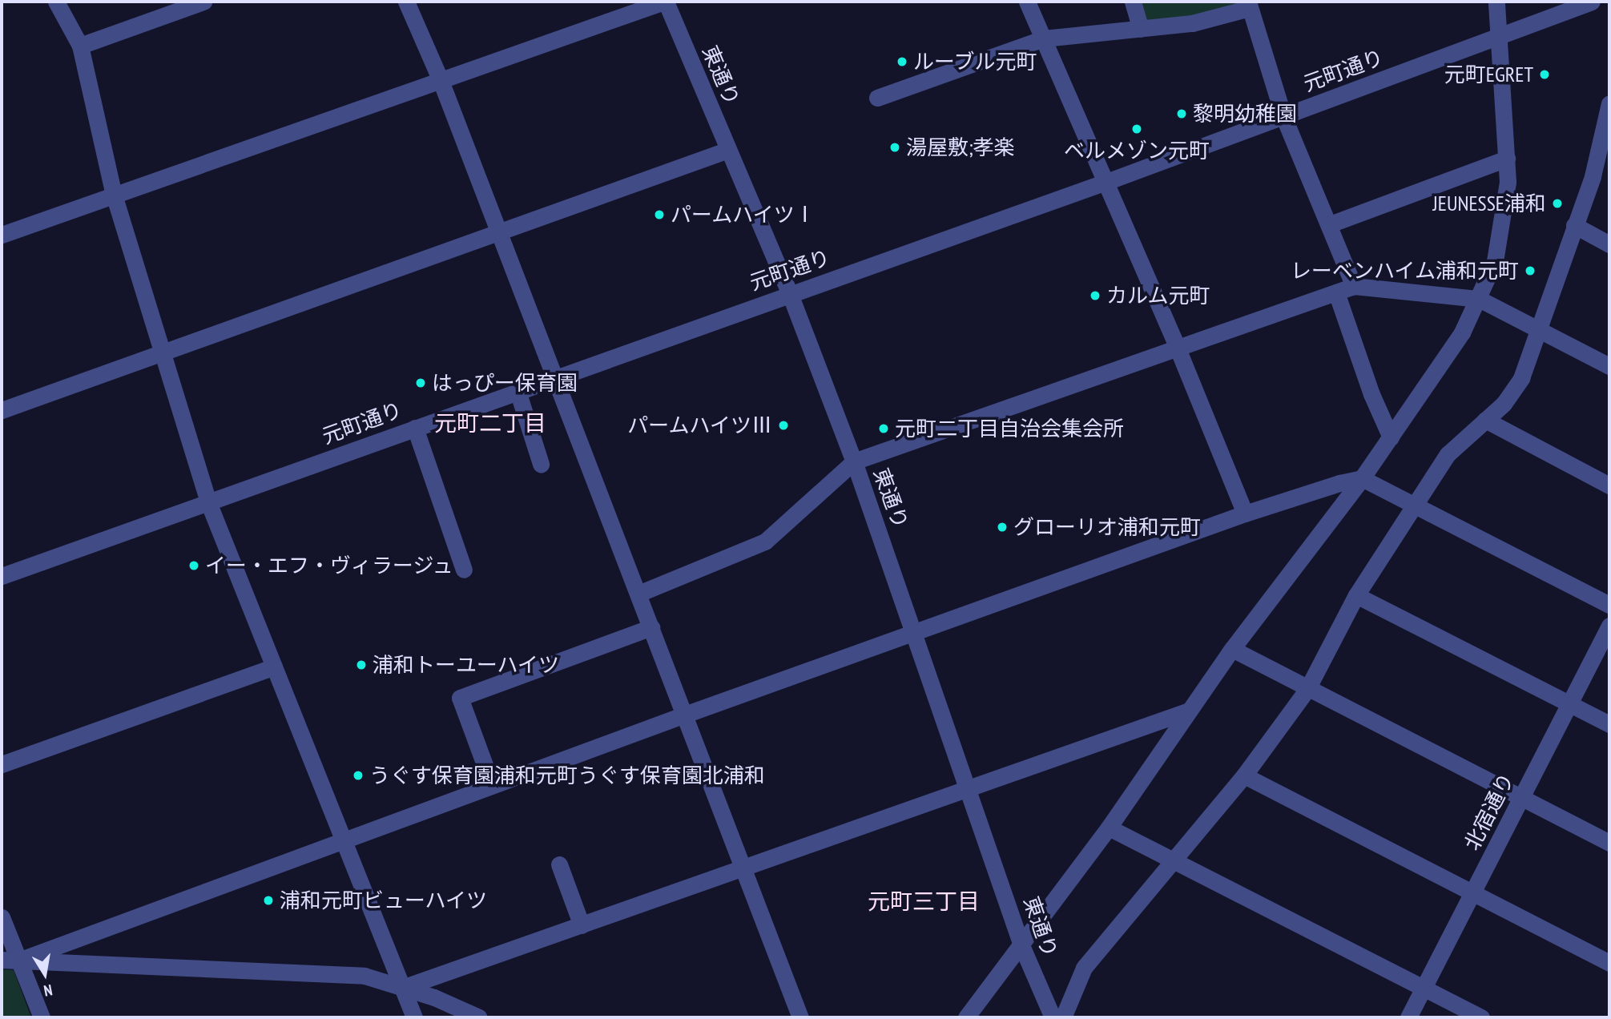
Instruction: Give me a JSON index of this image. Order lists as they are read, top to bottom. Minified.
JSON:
{"streets":{"street":["元町通り","東通り","北宿通り"]},"crossings":[["元町通り","東通り"]],"districts":["元町二丁目","元町三丁目"],"places":["ルーブル元町","元町EGRET","黎明幼稚園","ベルメゾン元町","湯屋敷;孝楽","JEUNESSE浦和","パームハイツⅠ","レーベンハイム浦和元町","カルム元町","はっぴー保育園","パームハイツⅢ","元町二丁目自治会集会所","グローリオ浦和元町","イー・エフ・ヴィラージュ","浦和トーユーハイツ","うぐす保育園浦和元町うぐす保育園北浦和","浦和元町ビューハイツ"],"north":"bottom"}
